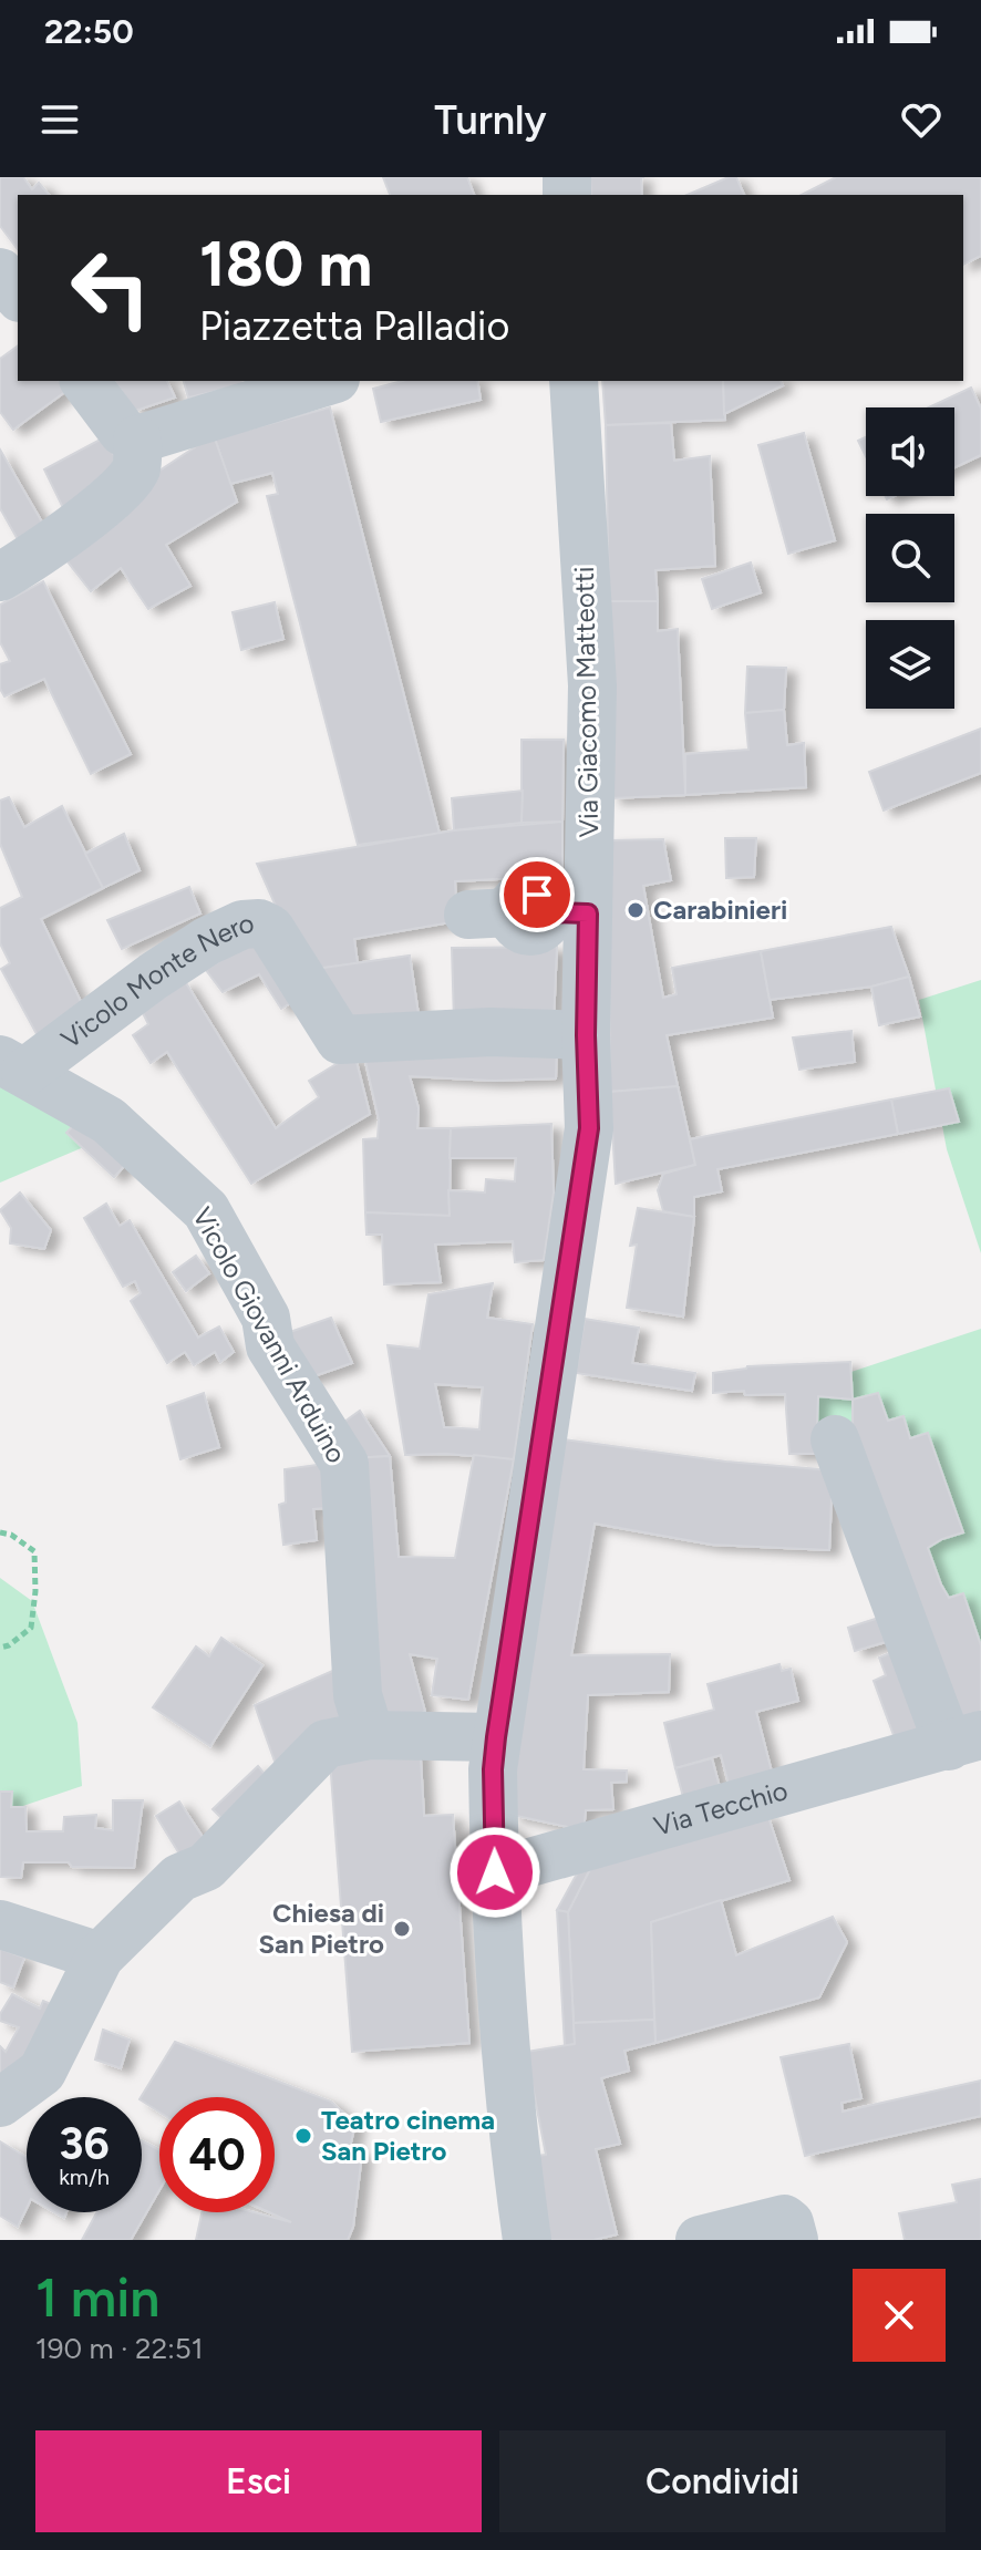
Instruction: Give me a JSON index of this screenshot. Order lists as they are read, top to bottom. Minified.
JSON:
{"streets":{"street":["Via Giacomo Matteotti","Vicolo Monte Nero","Vicolo Giovanni Arduino","Via Tecchio"]},"crossings":[["Via Giacomo Matteotti","Vicolo Monte Nero"],["Via Giacomo Matteotti","Via Tecchio"],["Vicolo Monte Nero","Vicolo Giovanni Arduino"]],"places":["Carabinieri","Chiesa di San Pietro","Teatro cinema San Pietro"],"page":{"status":"22:50","header":"Turnly","turn":["180 m","Piazzetta Palladio"],"speed":"36 km/h","limit":"40","heading":["1 min","190 m · 22:51"],"buttons":["Esci","Condividi"]}}
